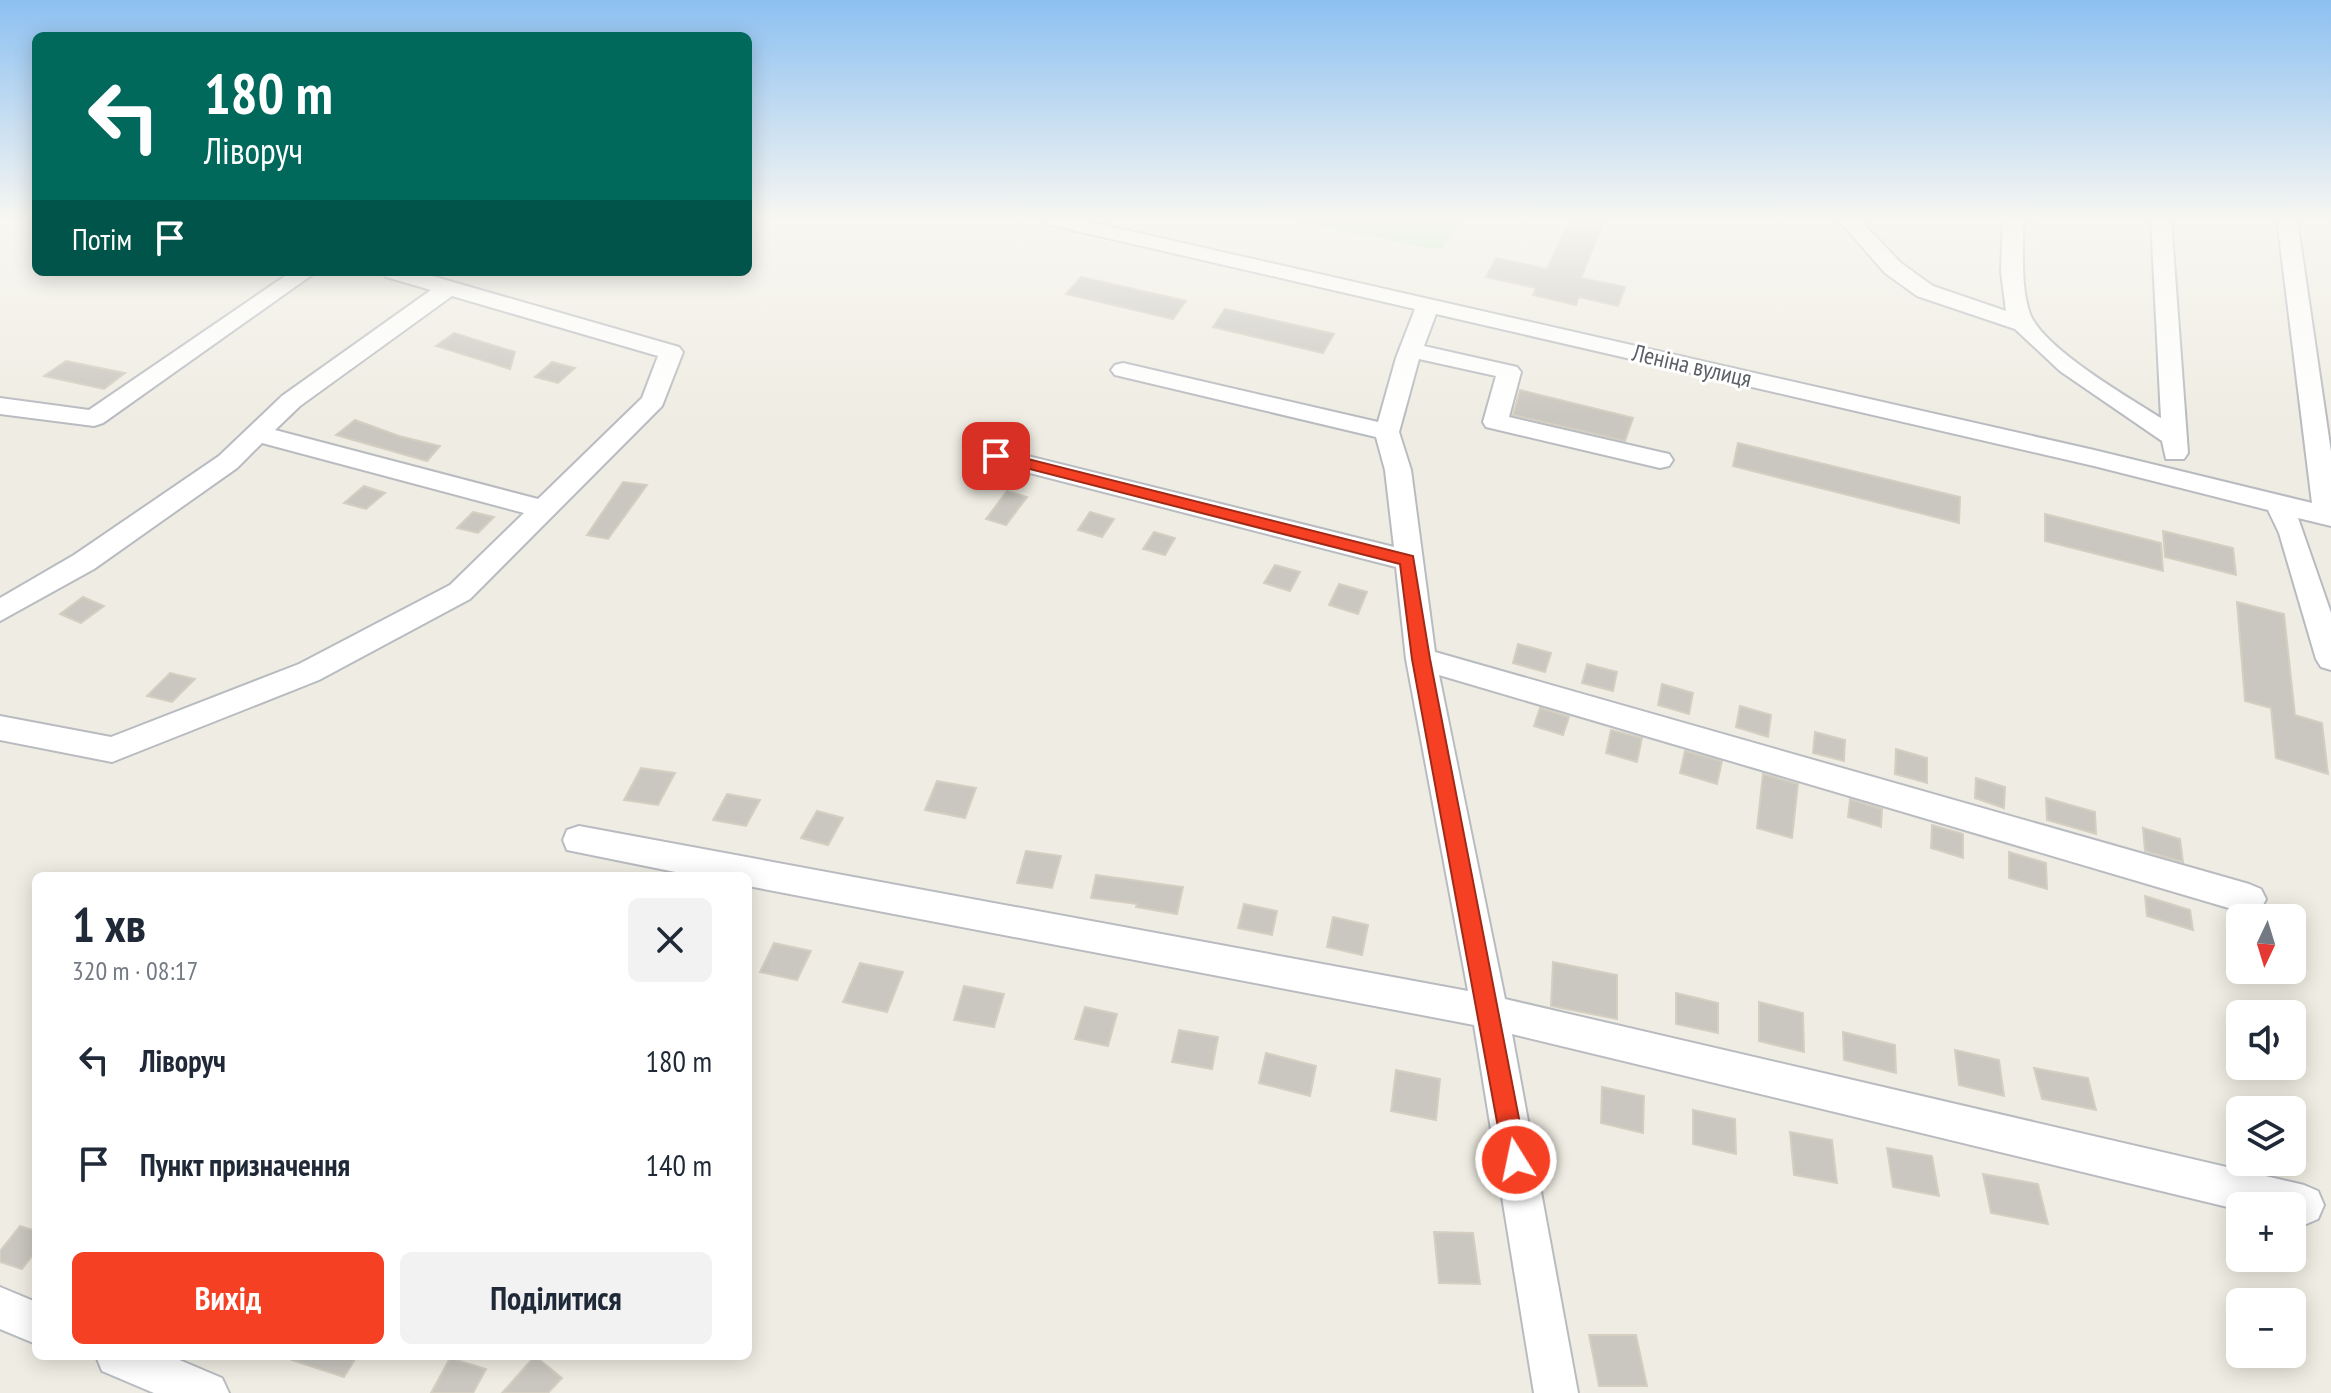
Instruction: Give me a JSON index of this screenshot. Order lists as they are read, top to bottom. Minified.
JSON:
{"streets":{"street":["Леніна вулиця"]},"north":"bottom","page":{"turn":["180 m","Ліворуч"],"then":"Потім","heading":["1 хв","320 m · 08:17"],"map_buttons":["+","−"],"list":[{"name":"Ліворуч","value":"180 m"},{"name":"Пункт призначення","value":"140 m"}],"buttons":["Вихід","Поділитися"]}}
